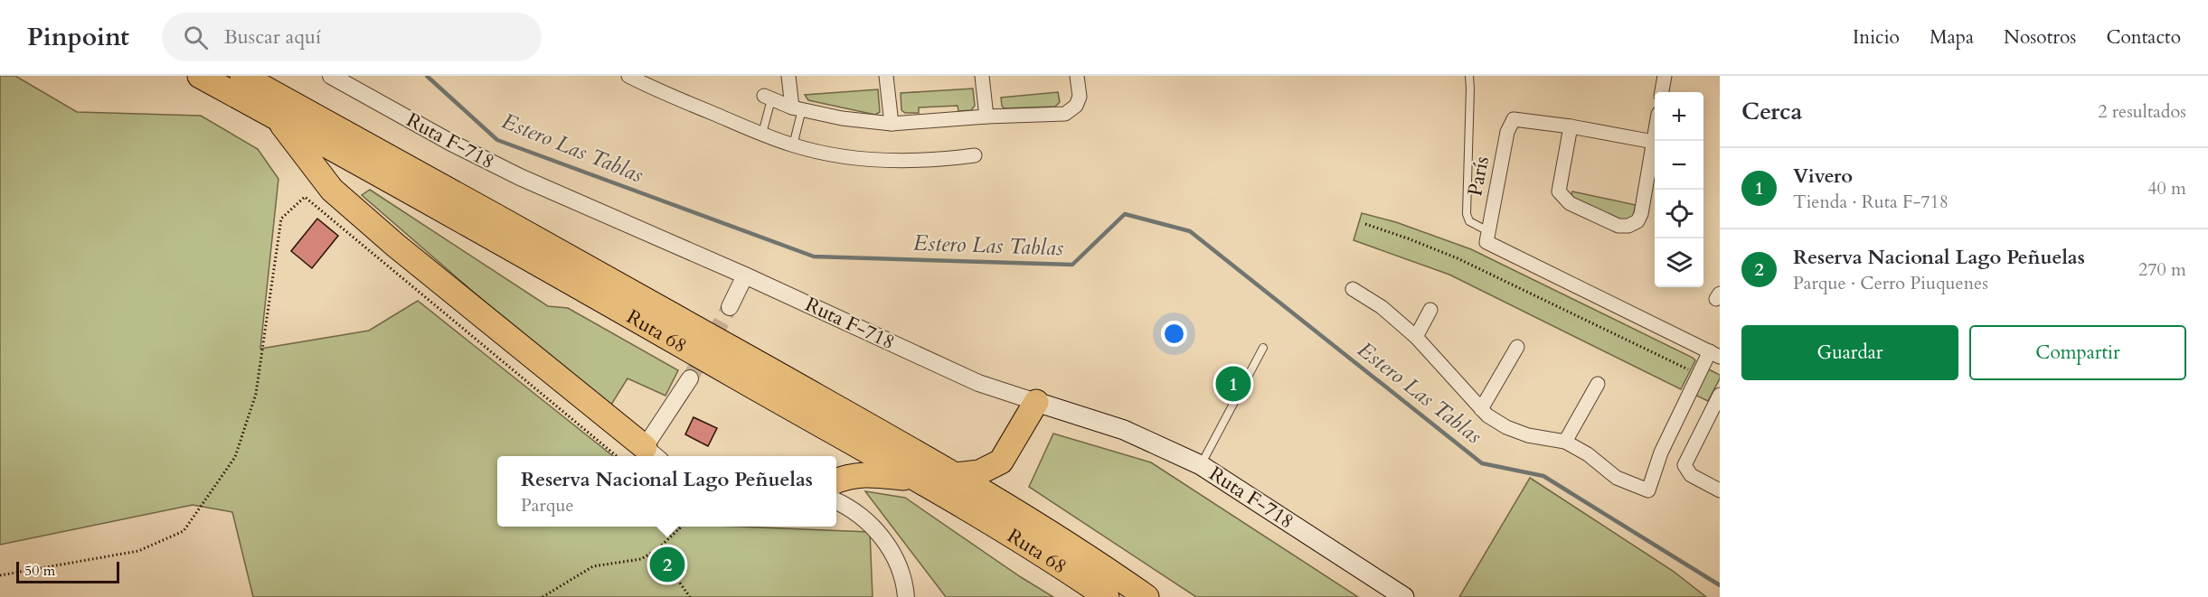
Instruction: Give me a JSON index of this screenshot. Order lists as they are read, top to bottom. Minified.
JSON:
{"streets":{"highway":["Ruta 68"],"main road":["Ruta F-718"],"street":["París"]},"water":["Estero Las Tablas"],"scale_bar":"50 m","page":{"header":"Pinpoint","search":"Buscar aquí","nav":["Inicio","Mapa","Nosotros","Contacto"],"heading":["Cerca","2 resultados"],"map_buttons":["+","−"],"list":[{"mark":"1","name":"Vivero","note":"Tienda · Ruta F-718","value":"40 m"},{"mark":"2","name":"Reserva Nacional Lago Peñuelas","note":"Parque · Cerro Piuquenes","value":"270 m"}],"buttons":["Guardar","Compartir"],"pins":["1","2"],"popup":["Reserva Nacional Lago Peñuelas","Parque"],"scale":"50 m"}}
